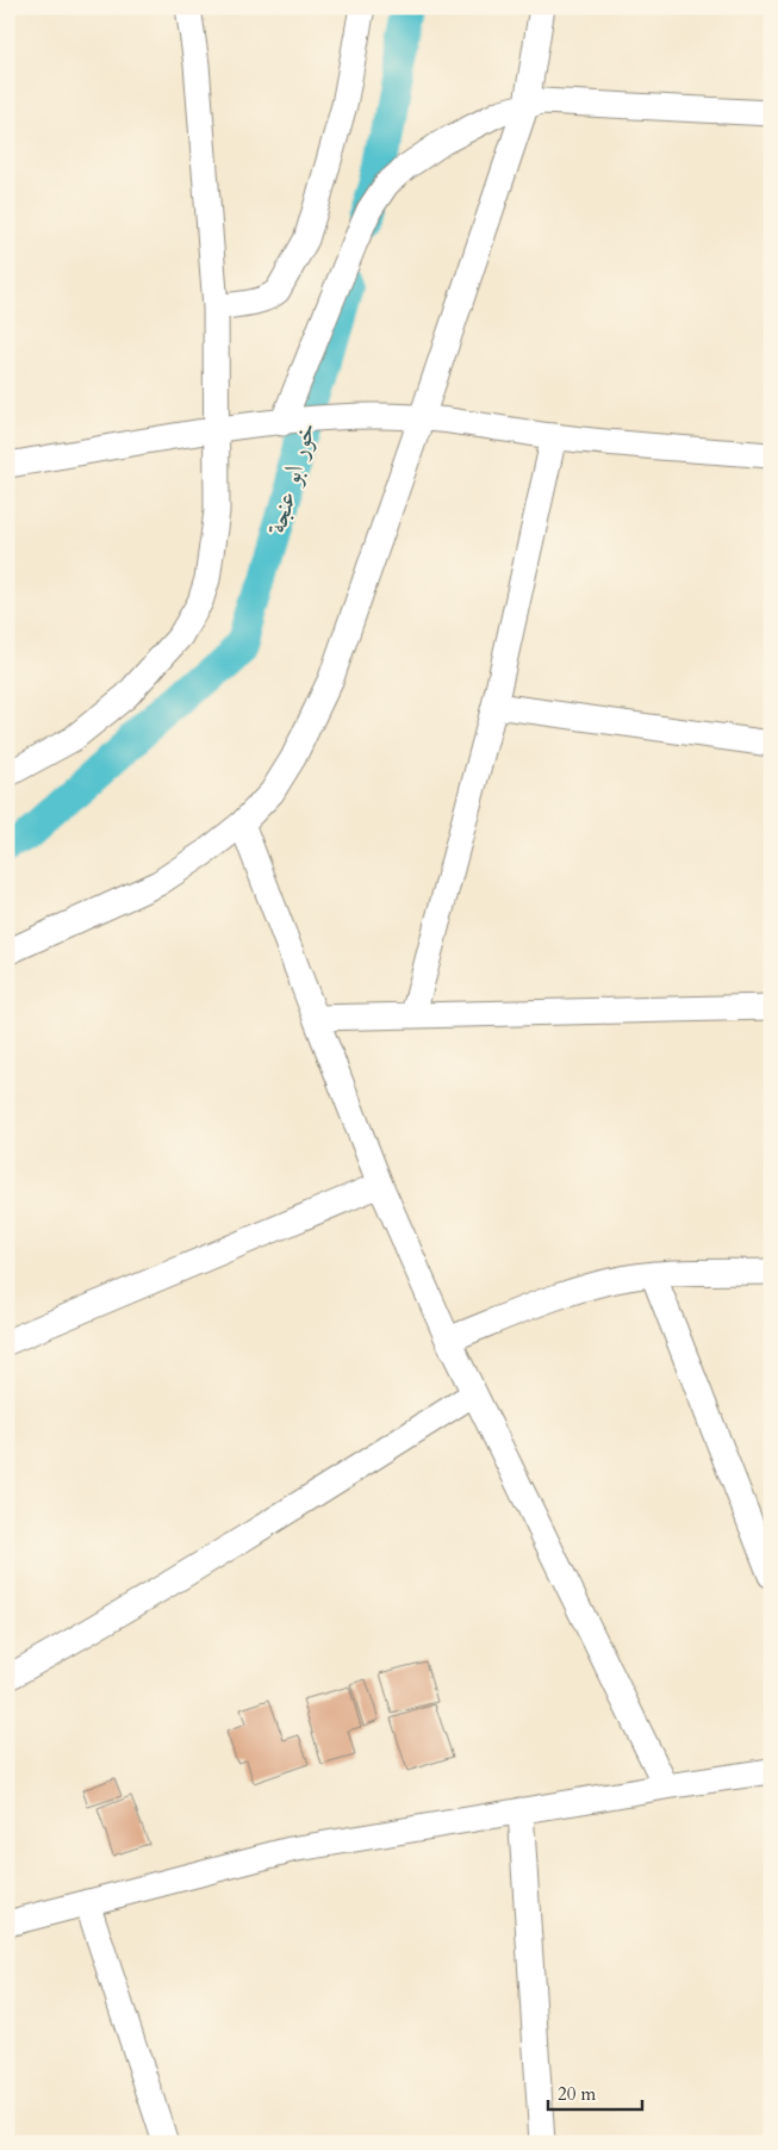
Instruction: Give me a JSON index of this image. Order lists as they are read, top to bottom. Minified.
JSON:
{"water":["خور ابو عنجة"],"scale_bar":"20 m"}
